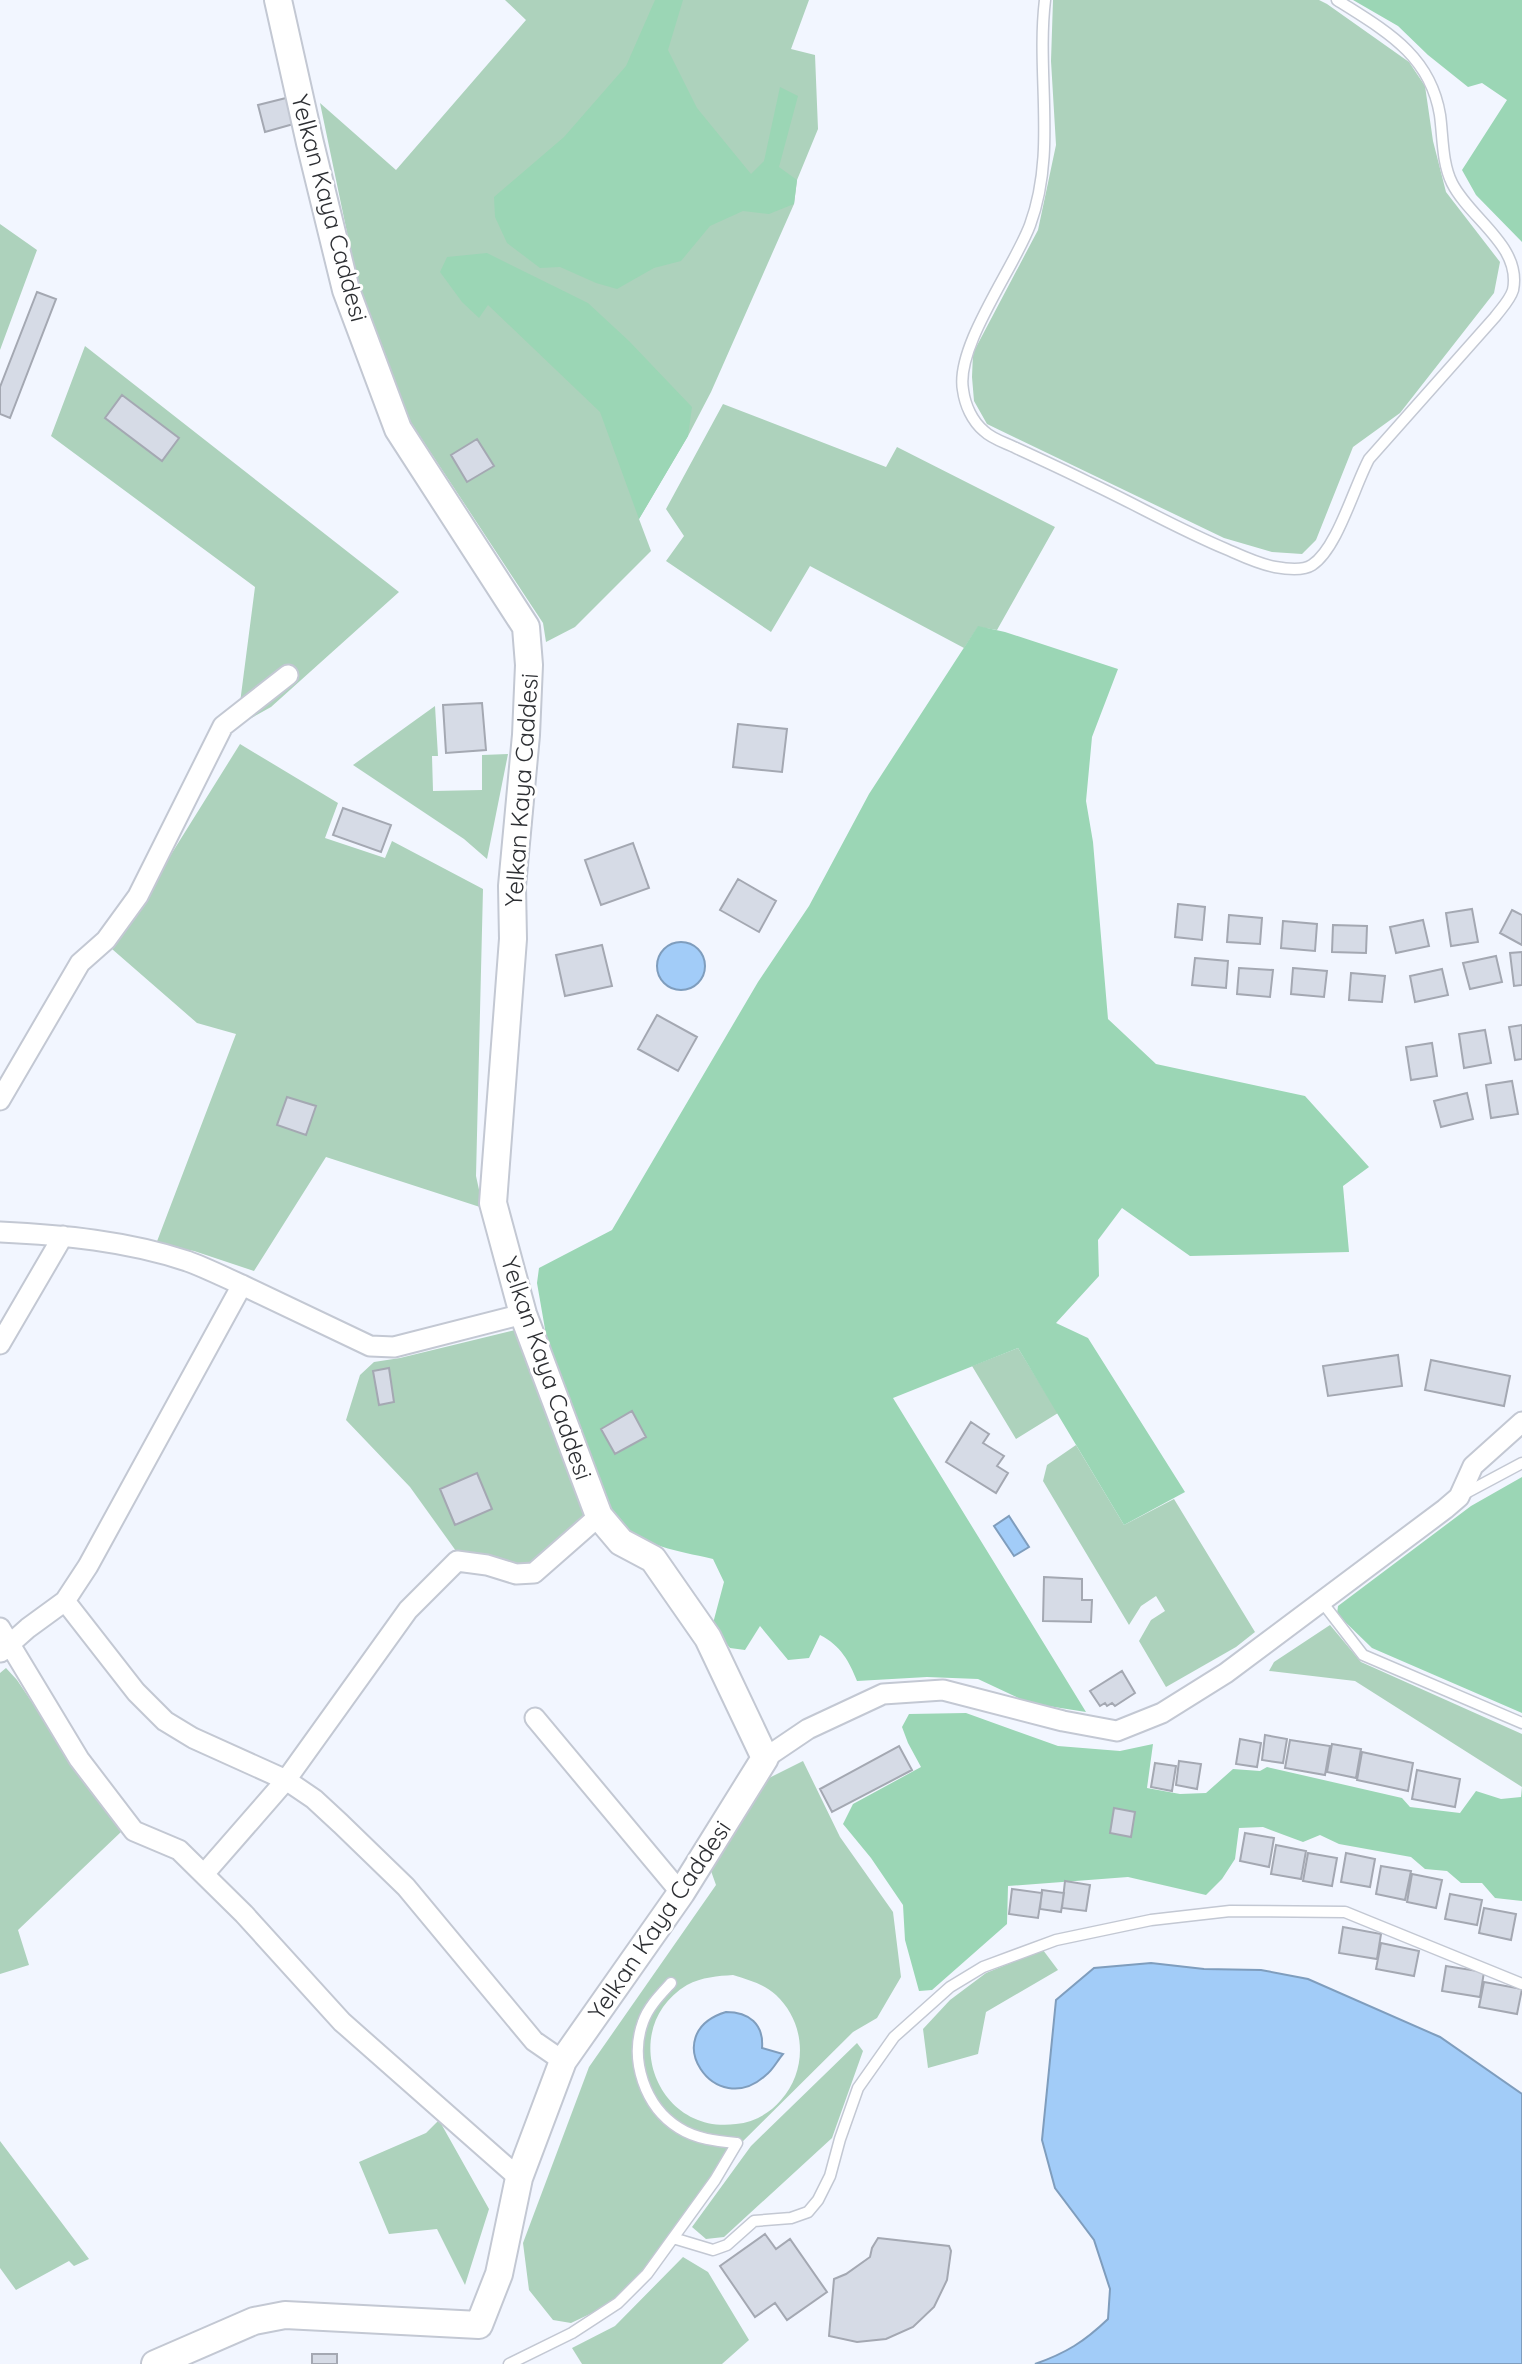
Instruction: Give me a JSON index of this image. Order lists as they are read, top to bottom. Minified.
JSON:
{"streets":{"street":["Yelkan Kaya Caddesi"]}}
